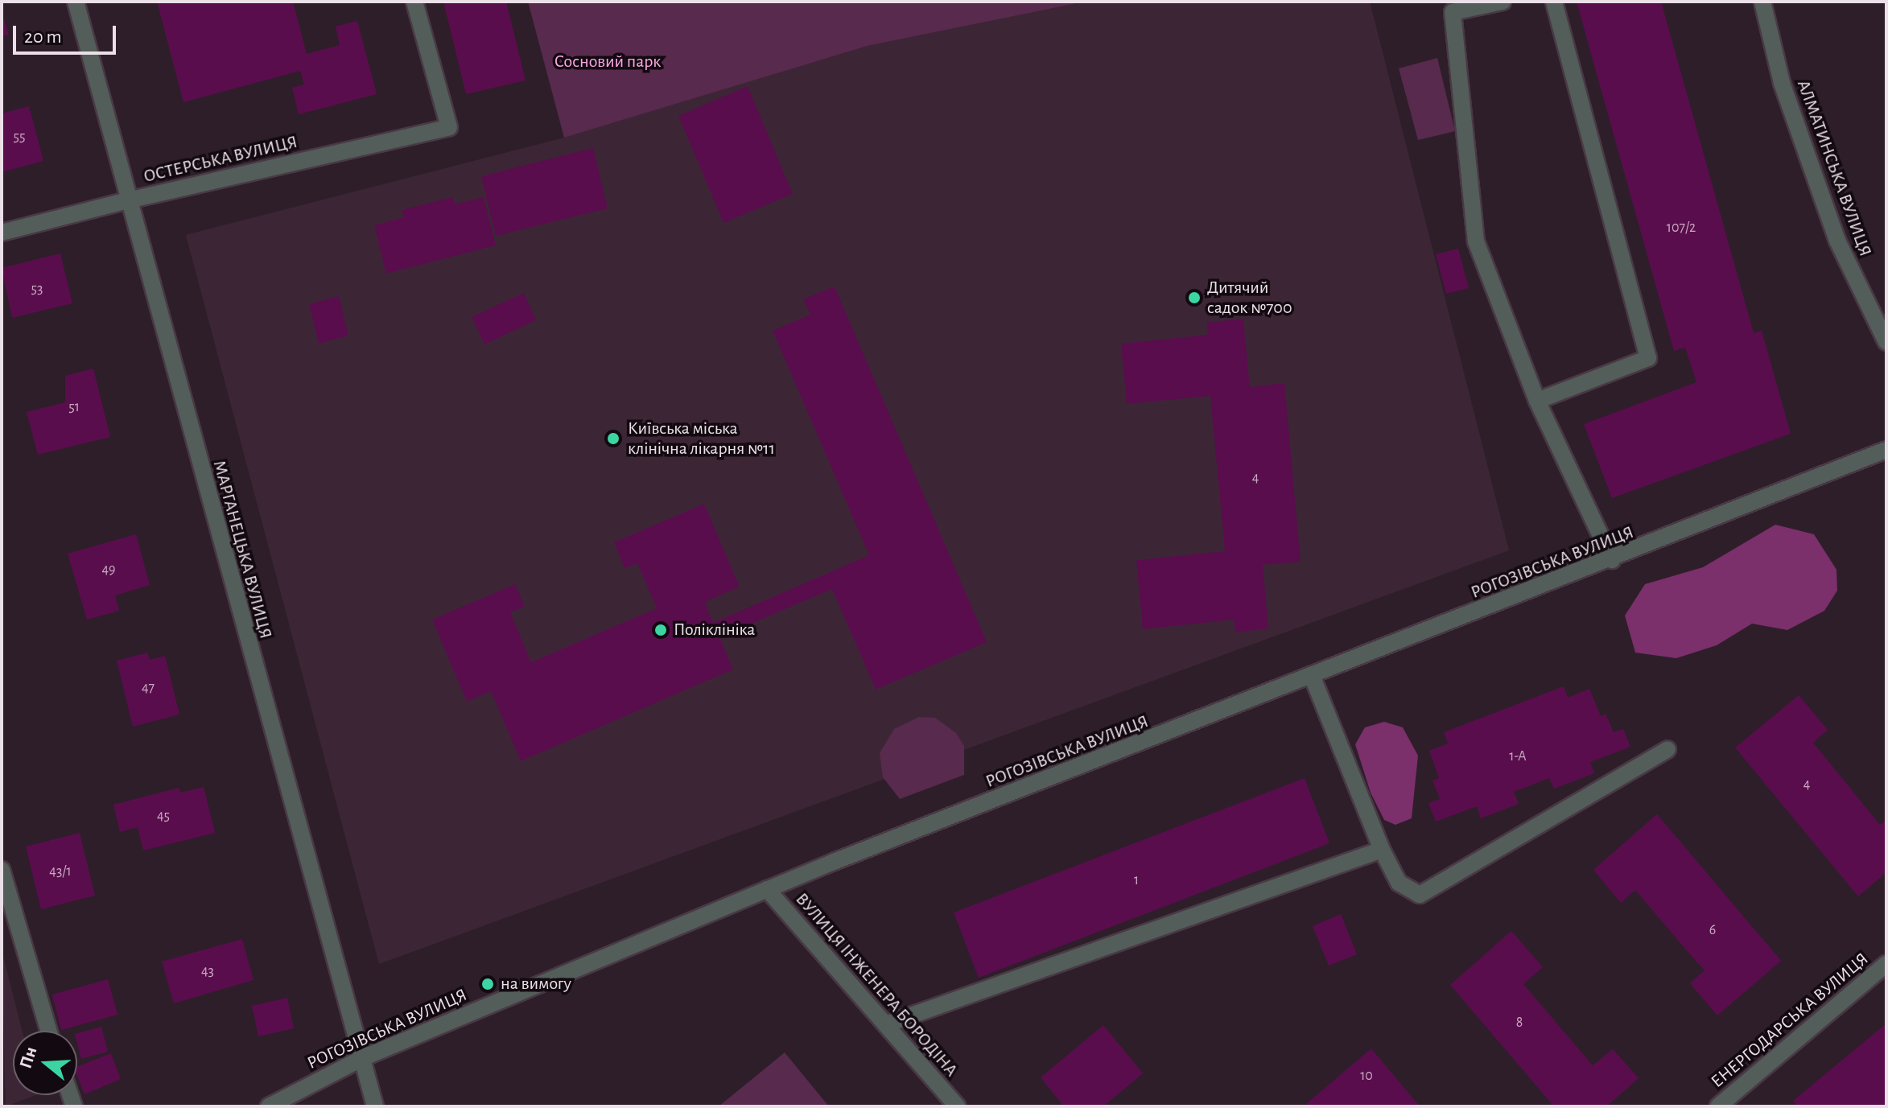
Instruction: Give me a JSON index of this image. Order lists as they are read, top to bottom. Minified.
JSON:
{"streets":{"street":["ОСТЕРСЬКА ВУЛИЦЯ","АЛМАТИНСЬКА ВУЛИЦЯ","МАРГАНЕЦЬКА ВУЛИЦЯ","РОГОЗІВСЬКА ВУЛИЦЯ","ВУЛИЦЯ ІНЖЕНЕРА БОРОДІНА","ЕНЕРГОДАРСЬКА ВУЛИЦЯ"]},"crossings":[["ОСТЕРСЬКА ВУЛИЦЯ","МАРГАНЕЦЬКА ВУЛИЦЯ"],["МАРГАНЕЦЬКА ВУЛИЦЯ","РОГОЗІВСЬКА ВУЛИЦЯ"],["РОГОЗІВСЬКА ВУЛИЦЯ","ВУЛИЦЯ ІНЖЕНЕРА БОРОДІНА"]],"parks":["Сосновий парк"],"places":["Дитячий садок №700","Київська міська клінічна лікарня №11","Поліклініка","на вимогу"],"house_numbers":["55","107/2","53","51","4","49","47","1-А","4","45","43/1","1","6","43","8","10"],"scale_bar":"20 m","north":"left"}
